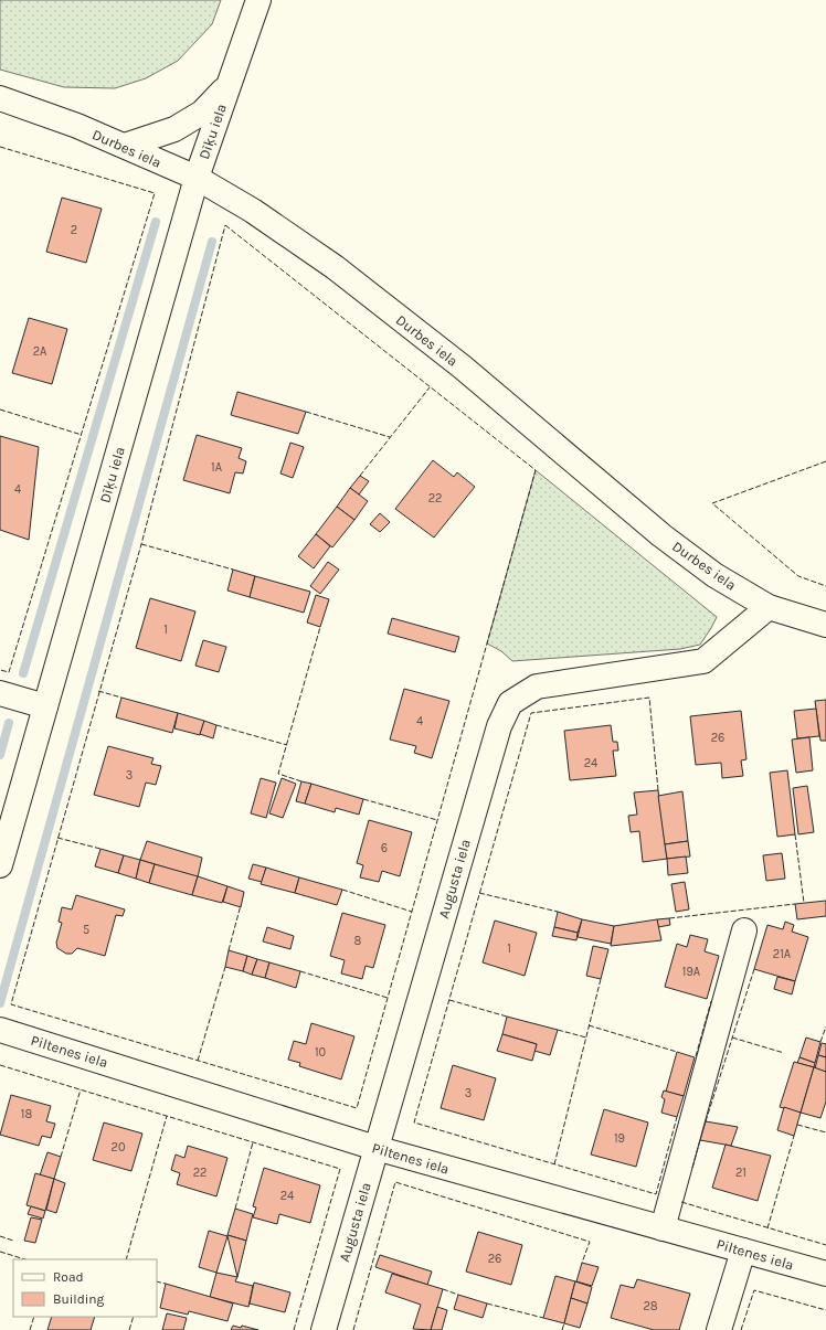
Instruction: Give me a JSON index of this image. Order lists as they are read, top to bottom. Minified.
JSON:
{"streets":{"street":["Dīķu iela","Durbes iela","Augusta iela","Piltenes iela"]},"crossings":[["Dīķu iela","Durbes iela"],["Durbes iela","Augusta iela"],["Augusta iela","Piltenes iela"]],"house_numbers":["2","2A","1A","4","22","1","4","26","24","3","6","5","8","1","21A","19A","10","3","18","19","20","22","21","24","26","28"],"legend":["Road","Building"]}
